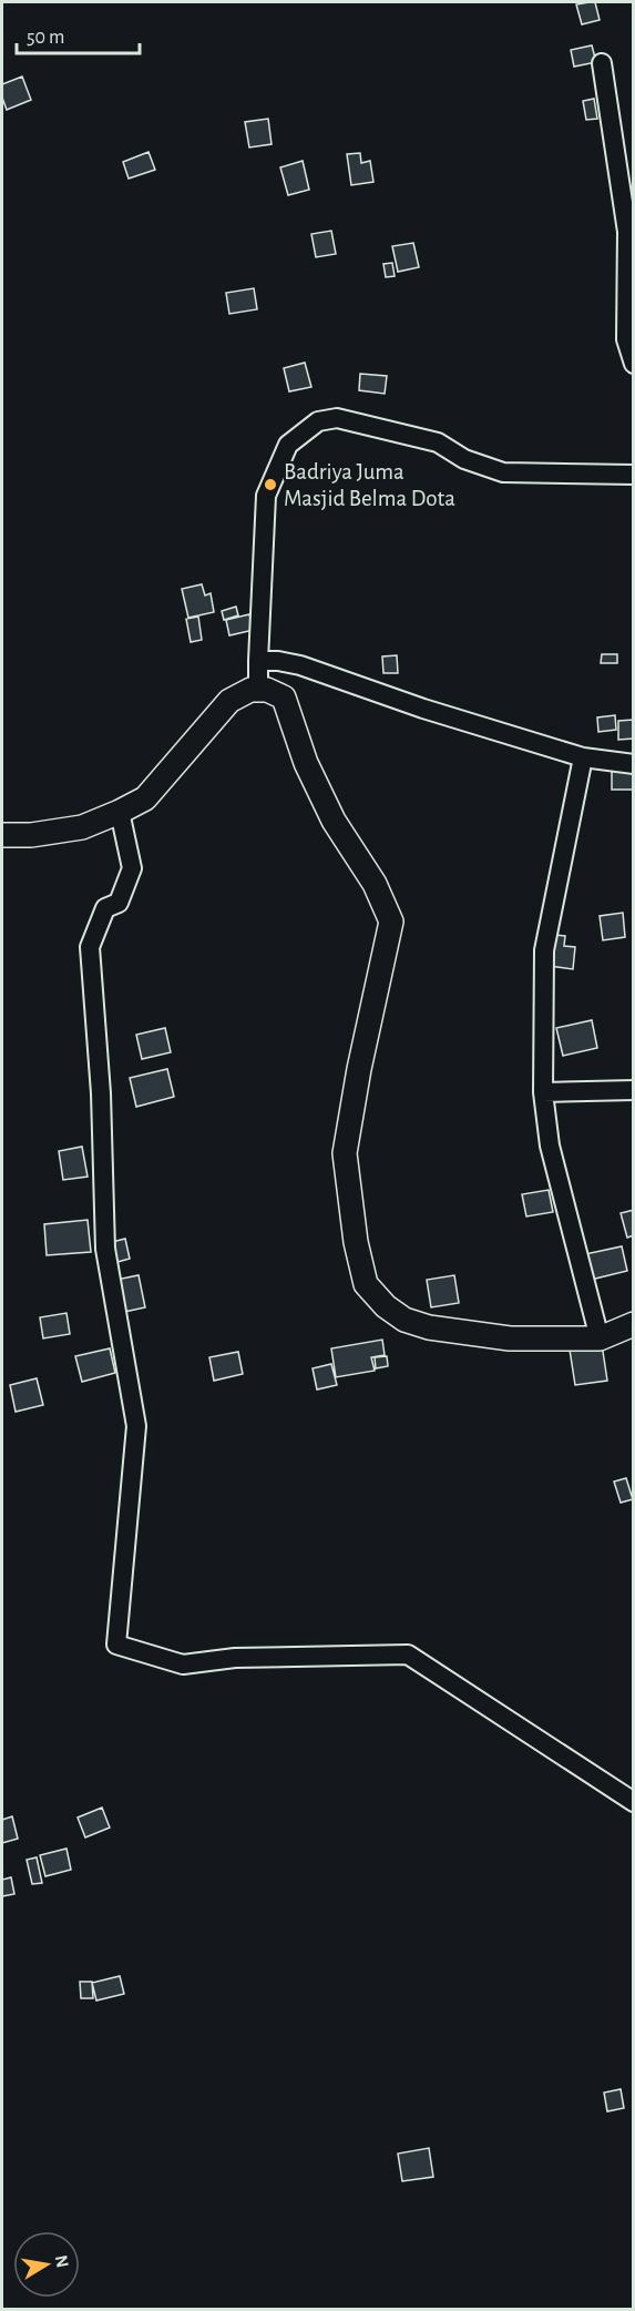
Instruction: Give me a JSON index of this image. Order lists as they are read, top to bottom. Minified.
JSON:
{"places":["Badriya Juma Masjid Belma Dota"],"scale_bar":"50 m","north":"right"}
